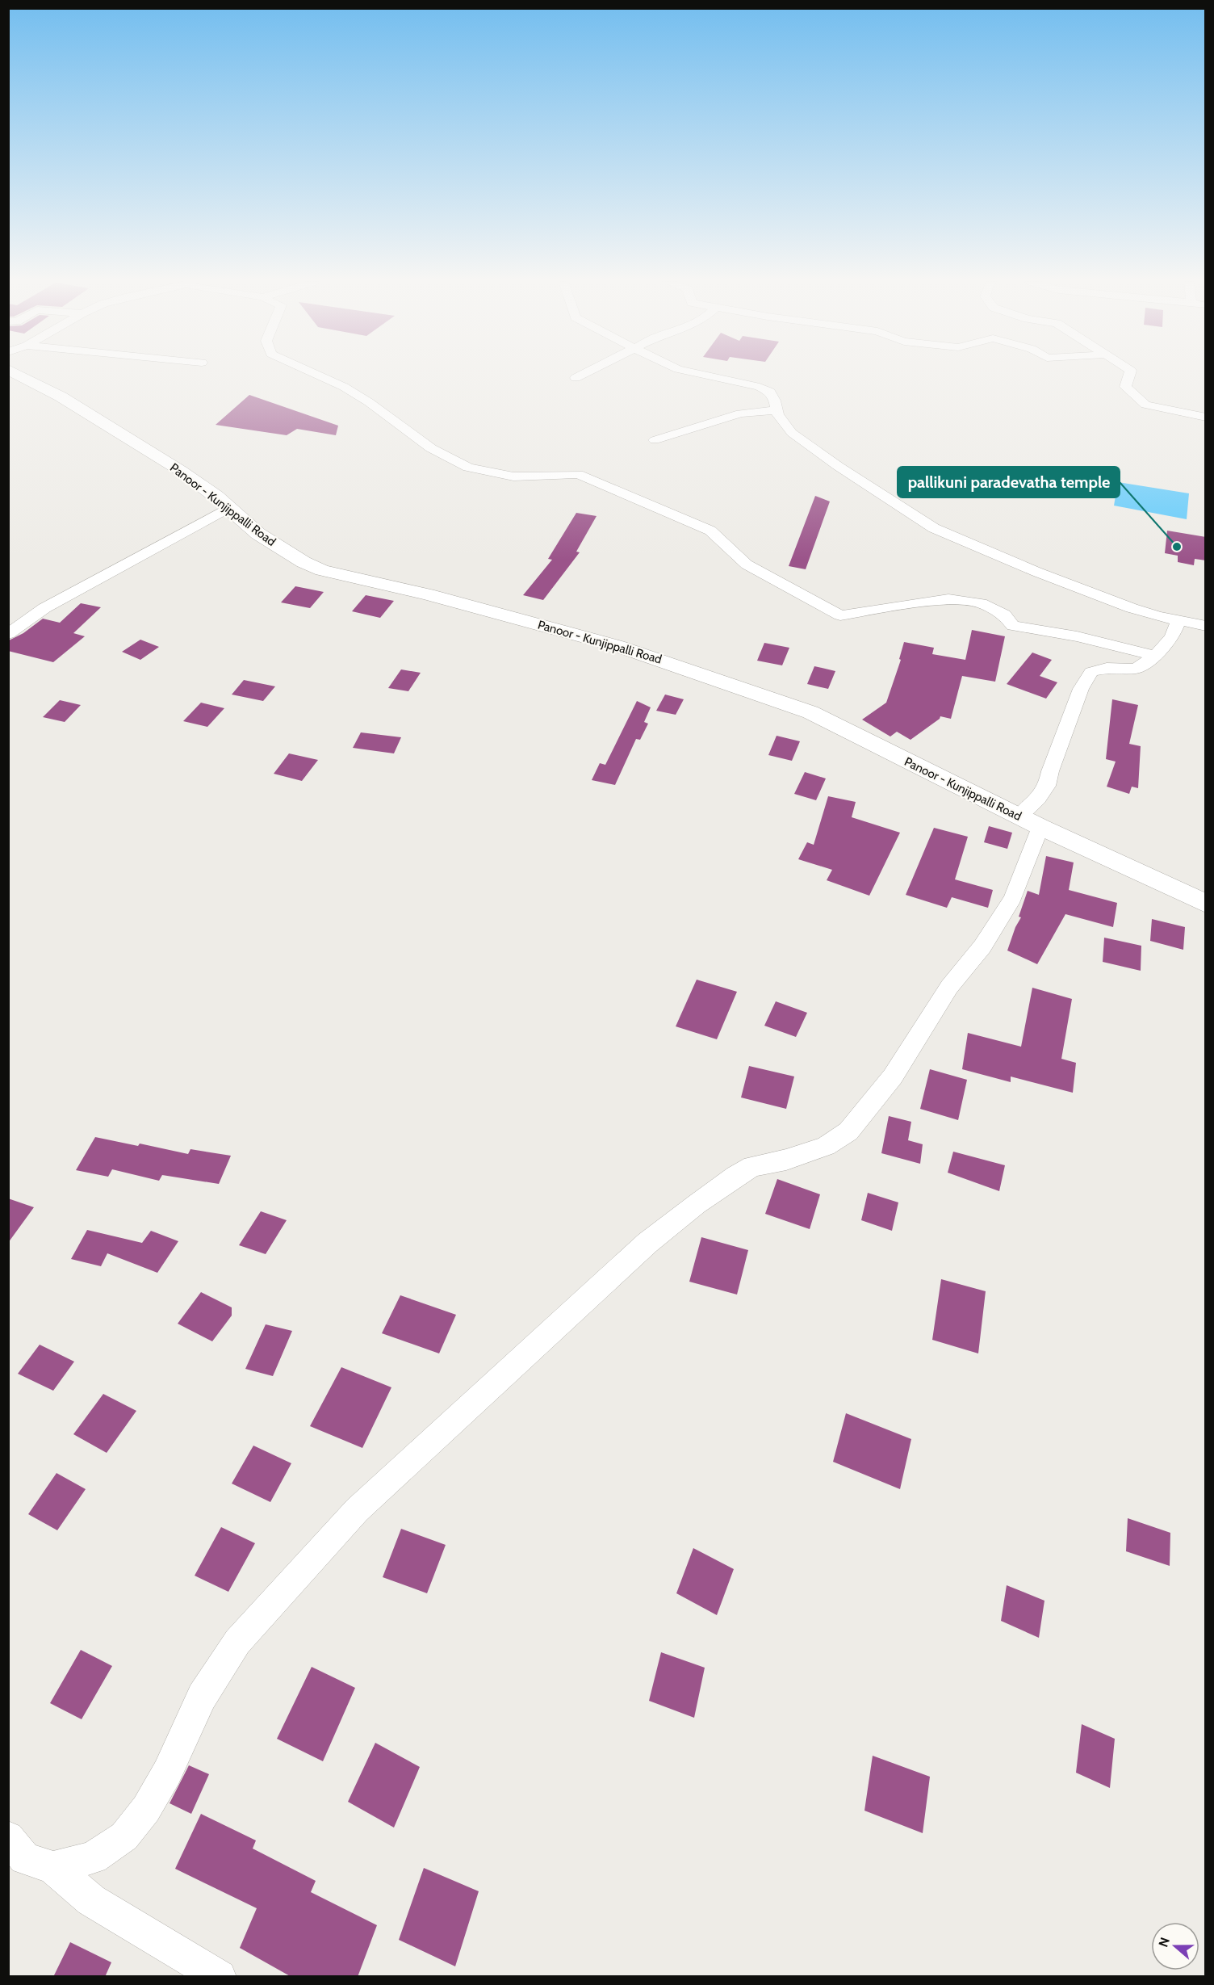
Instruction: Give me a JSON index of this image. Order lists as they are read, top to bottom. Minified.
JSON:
{"streets":{"main road":["Panoor - Kunjippalli Road"]},"places":["pallikuni paradevatha temple"],"north":"left"}
